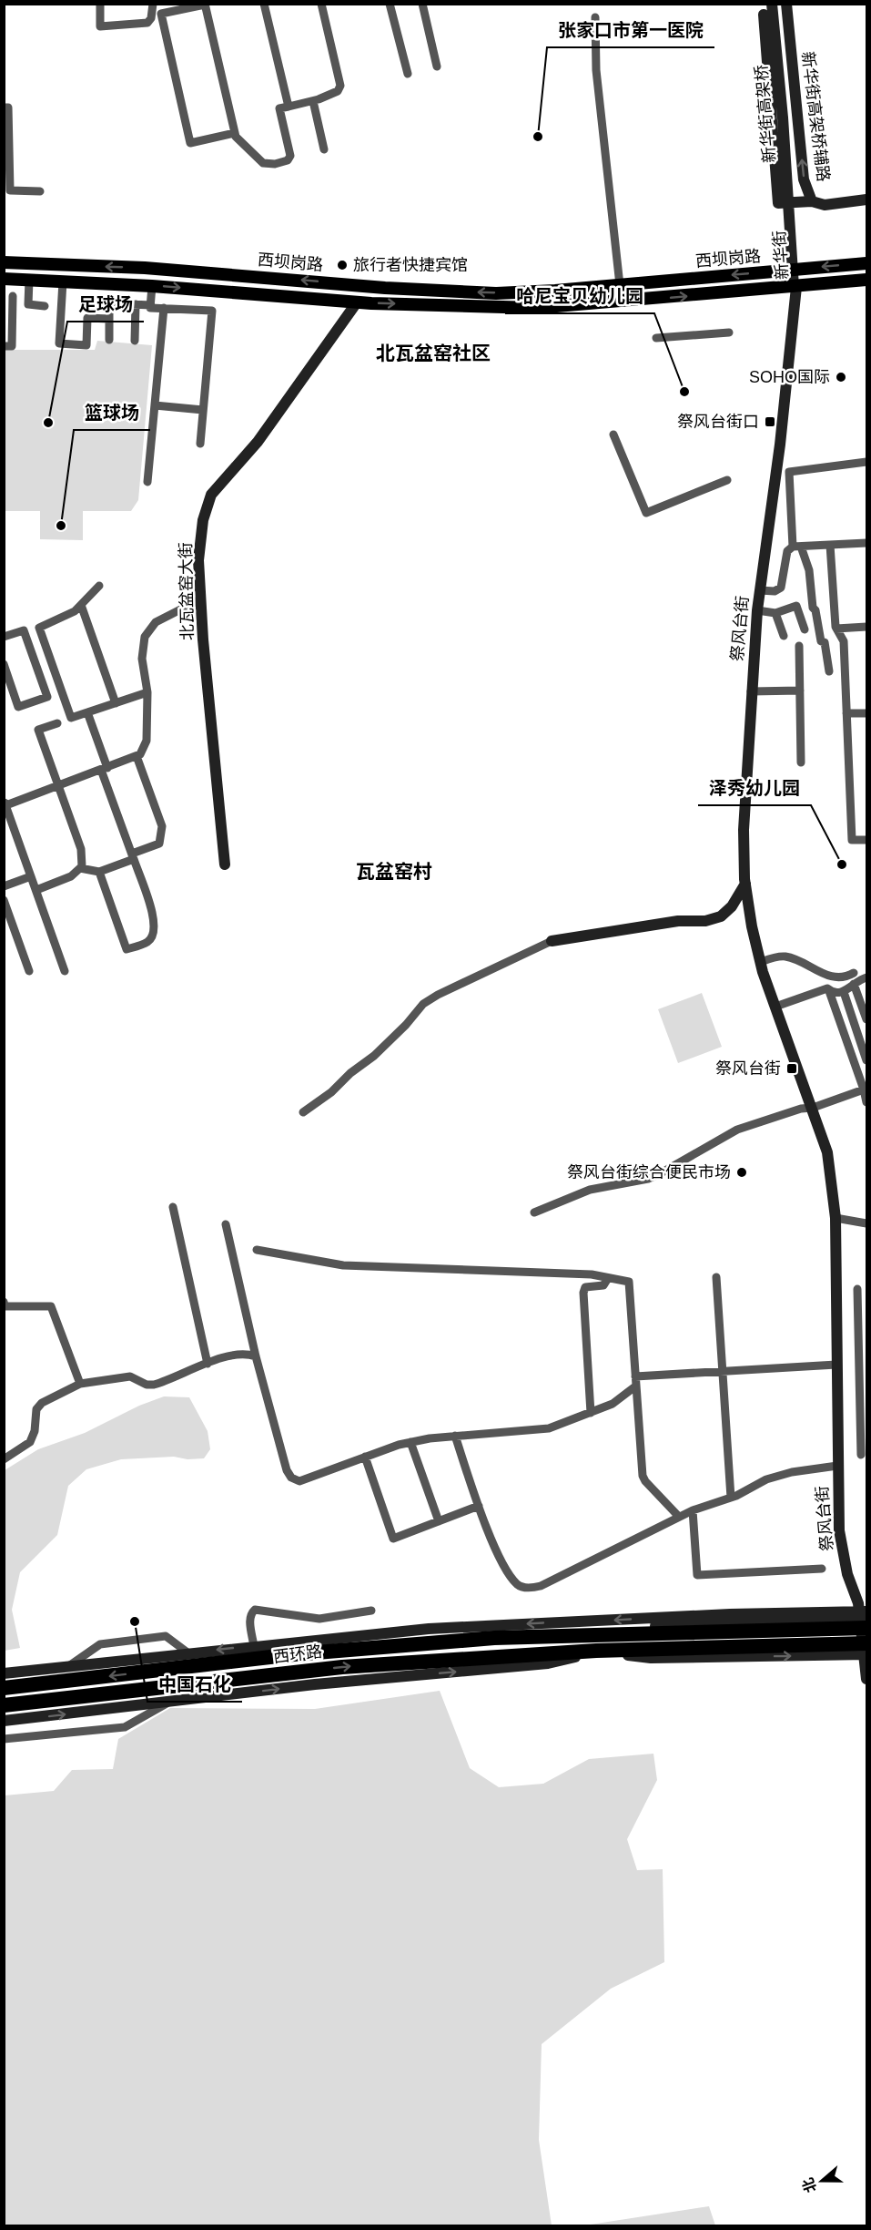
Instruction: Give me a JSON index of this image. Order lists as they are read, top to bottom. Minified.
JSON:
{"streets":{"highway":["西环路"],"main road":["西坝岗路"],"street":["新华街高架桥","新华街高架桥辅路","新华街","北瓦盆窑大街","祭风台街"]},"crossings":[["新华街高架桥","新华街"],["新华街","西坝岗路"],["新华街","祭风台街"],["西坝岗路","北瓦盆窑大街"],["西坝岗路","祭风台街"]],"one_way":["新华街高架桥辅路"],"districts":["北瓦盆窑社区","瓦盆窑村"],"places":{"other":["张家口市第一医院","旅行者快捷宾馆","SOHO国际","哈尼宝贝幼儿园","足球场","篮球场","泽秀幼儿园","祭风台街综合便民市场","中国石化"],"transit":["祭风台街口","祭风台街"]},"north":"left"}
